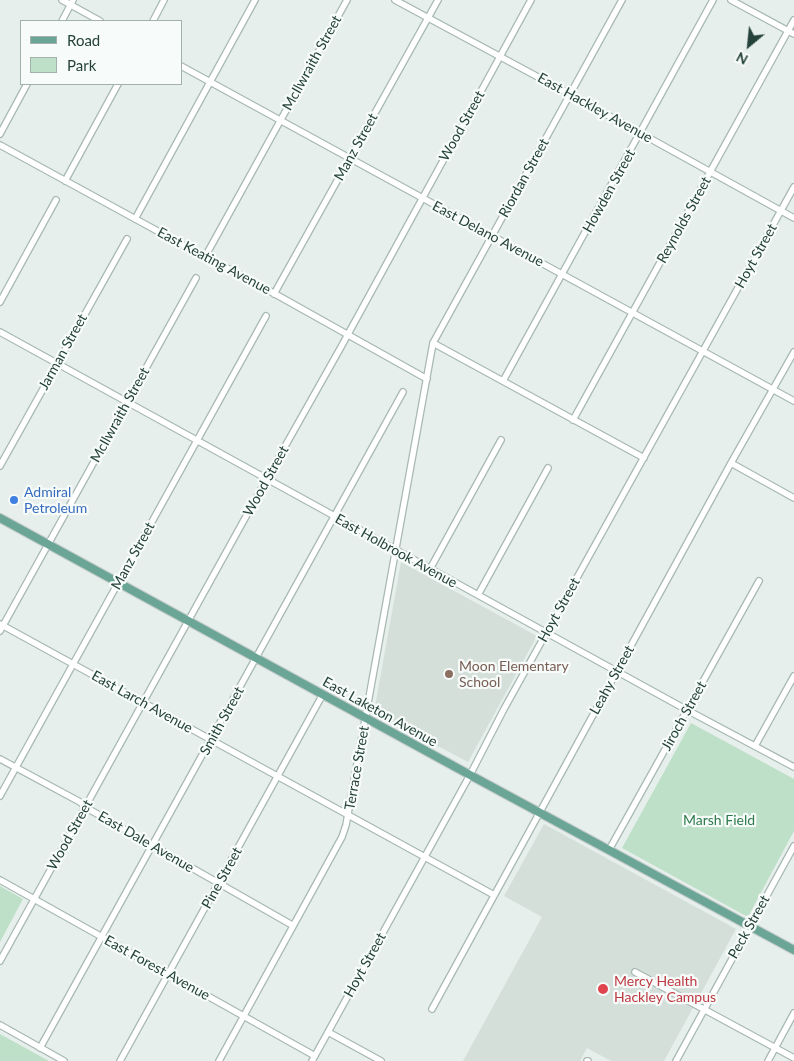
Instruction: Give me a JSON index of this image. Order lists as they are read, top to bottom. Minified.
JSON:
{"streets":{"main road":["East Laketon Avenue"],"street":["McIlwraith Street","East Hackley Avenue","Wood Street","Manz Street","Riordan Street","Howden Street","Reynolds Street","East Delano Avenue","Hoyt Street","East Keating Avenue","Jarman Street","East Holbrook Avenue","Leahy Street","East Larch Avenue","Jiroch Street","Smith Street","Terrace Street","East Dale Avenue","Pine Street","Peck Street","East Forest Avenue"]},"crossings":[["McIlwraith Street","East Delano Avenue"],["McIlwraith Street","East Keating Avenue"],["McIlwraith Street","East Holbrook Avenue"],["McIlwraith Street","East Larch Avenue"],["McIlwraith Street","East Laketon Avenue"],["East Hackley Avenue","Wood Street"],["East Hackley Avenue","Manz Street"],["East Hackley Avenue","Riordan Street"],["East Hackley Avenue","Howden Street"],["East Hackley Avenue","Reynolds Street"],["East Hackley Avenue","Hoyt Street"],["Wood Street","East Delano Avenue"],["Wood Street","East Keating Avenue"],["Wood Street","East Holbrook Avenue"],["Wood Street","East Larch Avenue"],["Wood Street","East Laketon Avenue"],["Wood Street","East Dale Avenue"],["Wood Street","East Forest Avenue"],["Manz Street","East Delano Avenue"],["Manz Street","East Keating Avenue"],["Manz Street","East Holbrook Avenue"],["Manz Street","East Larch Avenue"],["Manz Street","East Laketon Avenue"],["Manz Street","East Dale Avenue"],["Riordan Street","East Delano Avenue"],["Riordan Street","East Keating Avenue"],["Riordan Street","Terrace Street"],["Howden Street","East Delano Avenue"],["Reynolds Street","East Delano Avenue"],["East Delano Avenue","Hoyt Street"],["East Delano Avenue","Leahy Street"],["Hoyt Street","East Holbrook Avenue"],["Hoyt Street","East Larch Avenue"],["Hoyt Street","East Laketon Avenue"],["Hoyt Street","East Forest Avenue"],["Jarman Street","East Holbrook Avenue"],["East Holbrook Avenue","Leahy Street"],["East Holbrook Avenue","Jiroch Street"],["East Holbrook Avenue","Smith Street"],["East Holbrook Avenue","Terrace Street"],["Leahy Street","East Larch Avenue"],["Leahy Street","East Laketon Avenue"],["East Larch Avenue","Smith Street"],["East Larch Avenue","Terrace Street"],["East Larch Avenue","Pine Street"],["East Laketon Avenue","Jiroch Street"],["East Laketon Avenue","Smith Street"],["East Laketon Avenue","Terrace Street"],["East Laketon Avenue","Pine Street"],["East Laketon Avenue","Peck Street"],["Smith Street","East Dale Avenue"],["Smith Street","East Forest Avenue"],["Terrace Street","East Dale Avenue"],["Terrace Street","East Forest Avenue"],["East Dale Avenue","Pine Street"],["Pine Street","East Forest Avenue"]],"parks":["Marsh Field"],"places":["Admiral Petroleum","Moon Elementary School","Mercy Health Hackley Campus"],"legend":["Road","Park"],"north":"bottom left"}
